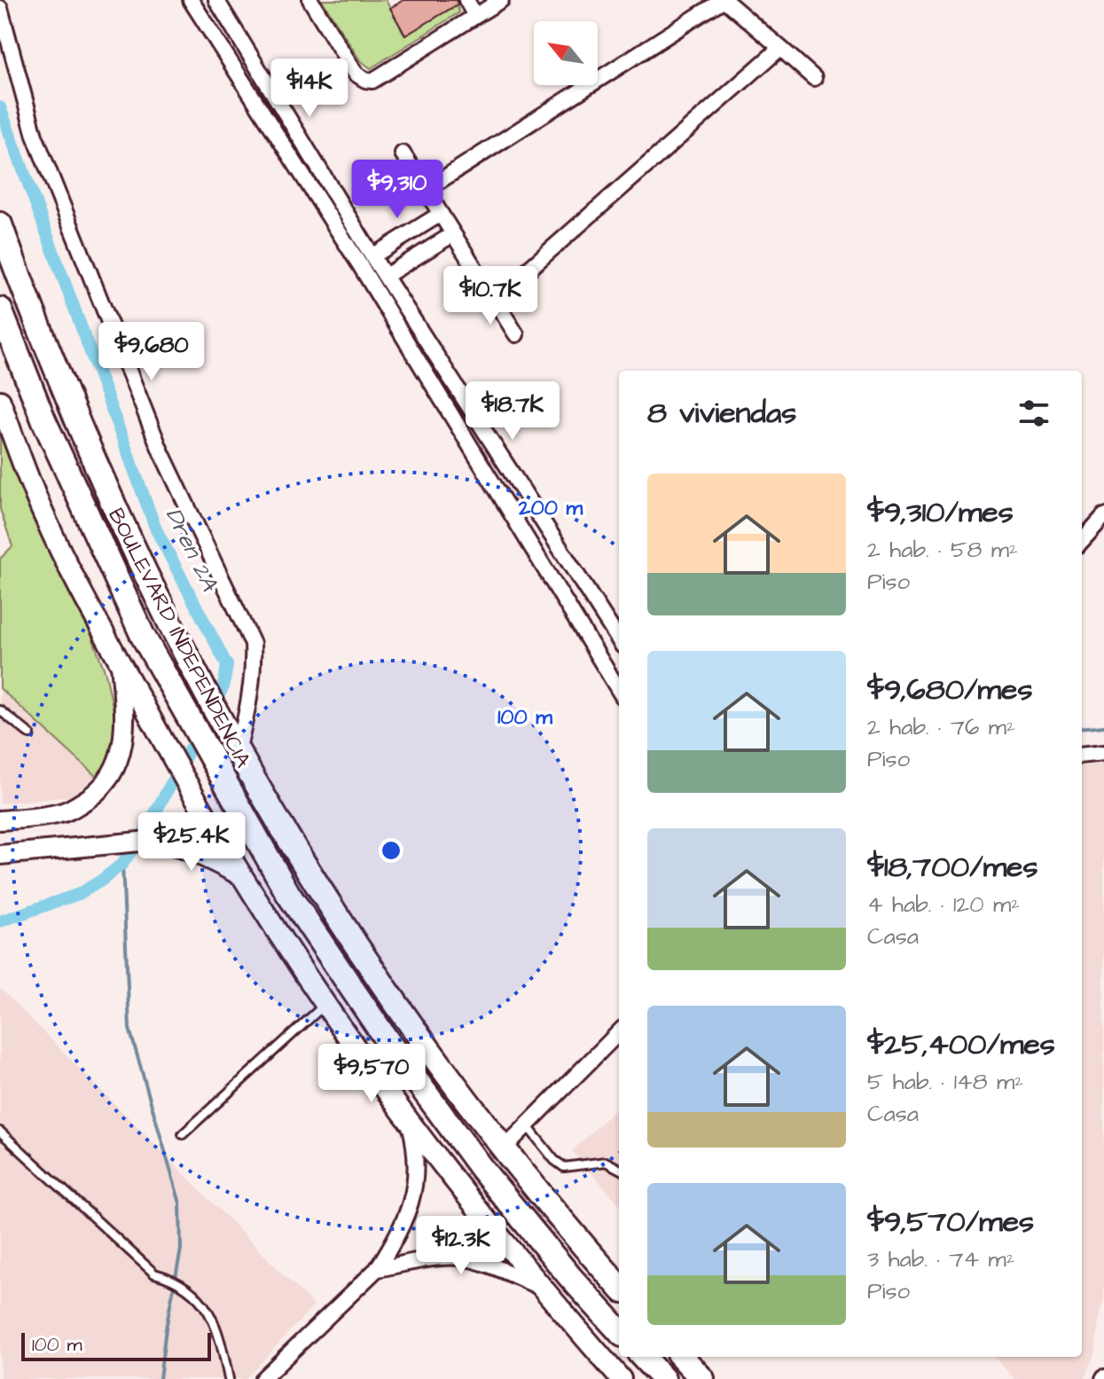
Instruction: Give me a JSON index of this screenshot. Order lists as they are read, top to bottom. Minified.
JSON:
{"streets":{"highway":["BOULEVARD INDEPENDENCIA"]},"water":["Dren 2A"],"scale_bar":"100 m","north":"top left","page":{"price":["$14K","$9,310","$10.7K","$9,680","$18.7K","$25.4K","$9,570","$12.3K"],"heading":"8 viviendas","list":[{"name":"$9,310/mes","note":"2 hab. · 58 m² · Piso"},{"name":"$9,680/mes","note":"2 hab. · 76 m² · Piso"},{"name":"$18,700/mes","note":"4 hab. · 120 m² · Casa"},{"name":"$25,400/mes","note":"5 hab. · 148 m² · Casa"},{"name":"$9,570/mes","note":"3 hab. · 74 m² · Piso"}],"scale":"100 m"},"rings":["200 m","100 m"]}
